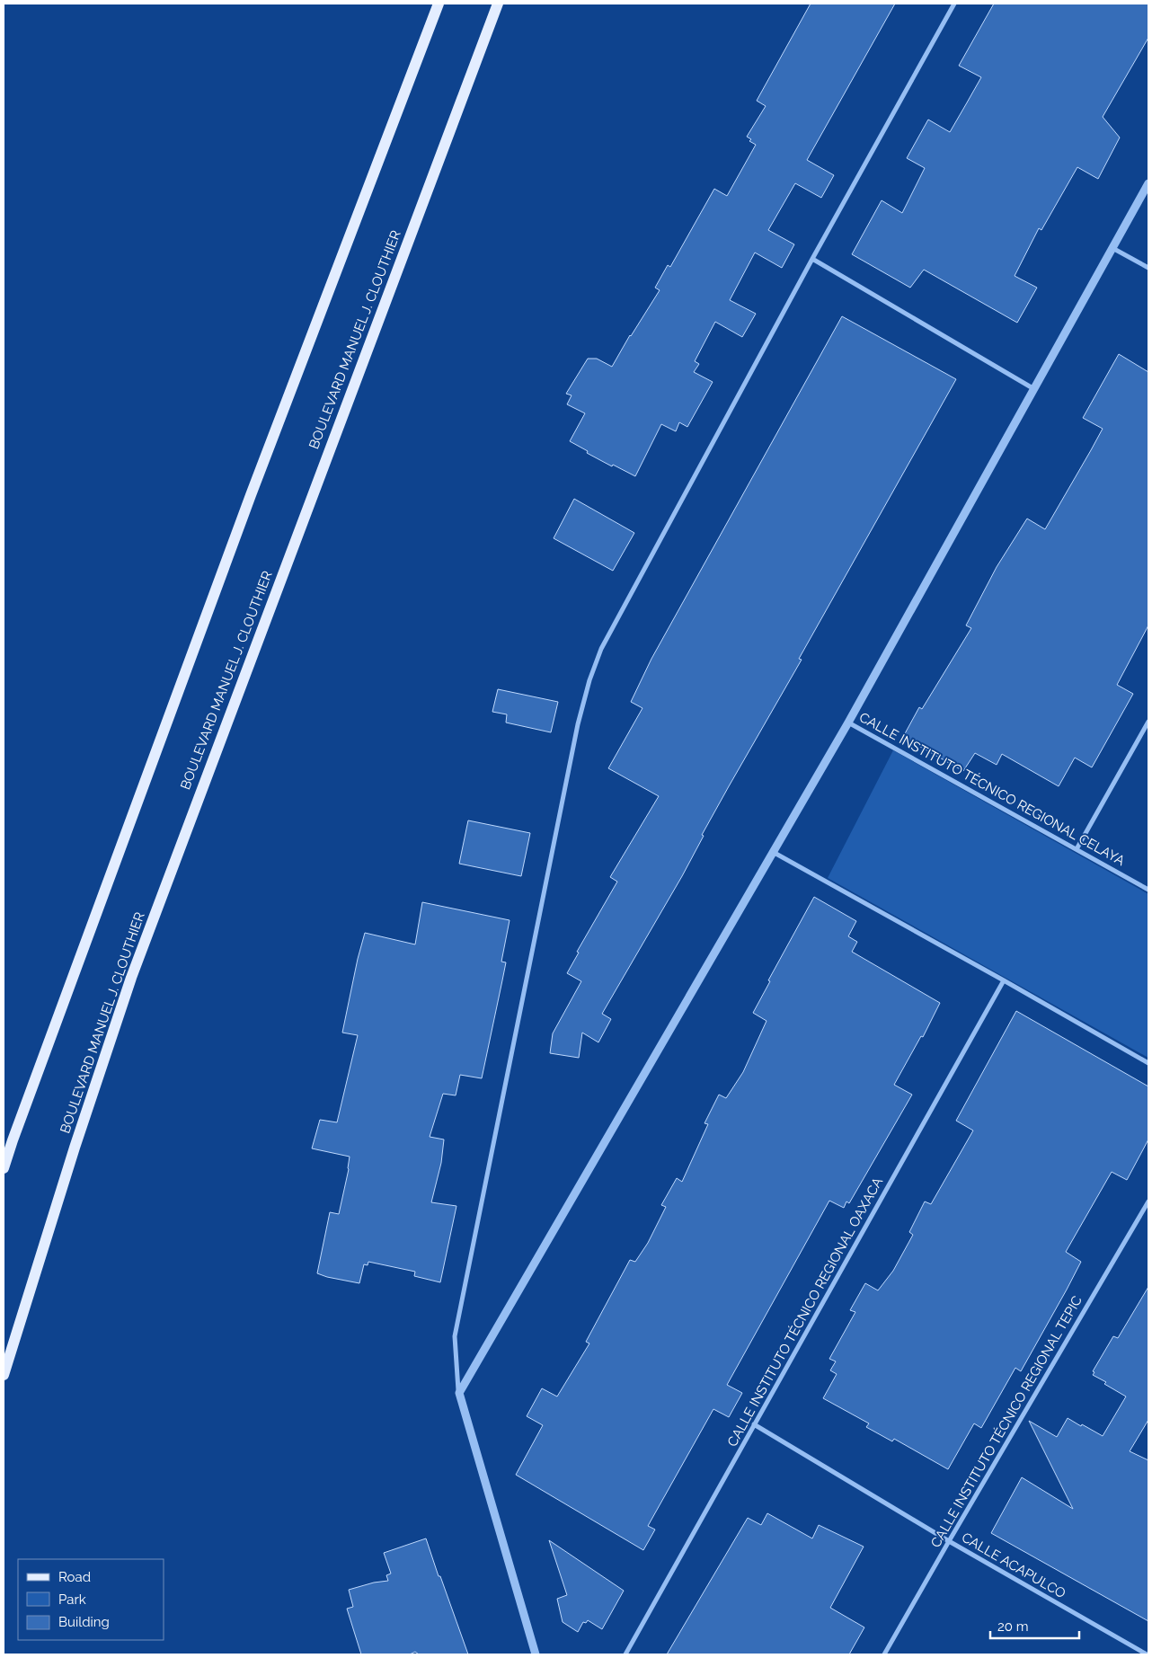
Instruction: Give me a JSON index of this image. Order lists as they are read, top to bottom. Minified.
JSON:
{"streets":{"main road":["BOULEVARD MANUEL J. CLOUTHIER"],"street":["CALLE INSTITUTO TÉCNICO REGIONAL CELAYA","CALLE INSTITUTO TÉCNICO REGIONAL OAXACA","CALLE INSTITUTO TÉCNICO REGIONAL TEPIC","CALLE ACAPULCO"]},"crossings":[["CALLE INSTITUTO TÉCNICO REGIONAL OAXACA","CALLE ACAPULCO"],["CALLE INSTITUTO TÉCNICO REGIONAL TEPIC","CALLE ACAPULCO"]],"legend":["Road","Park","Building"],"scale_bar":"20 m"}
